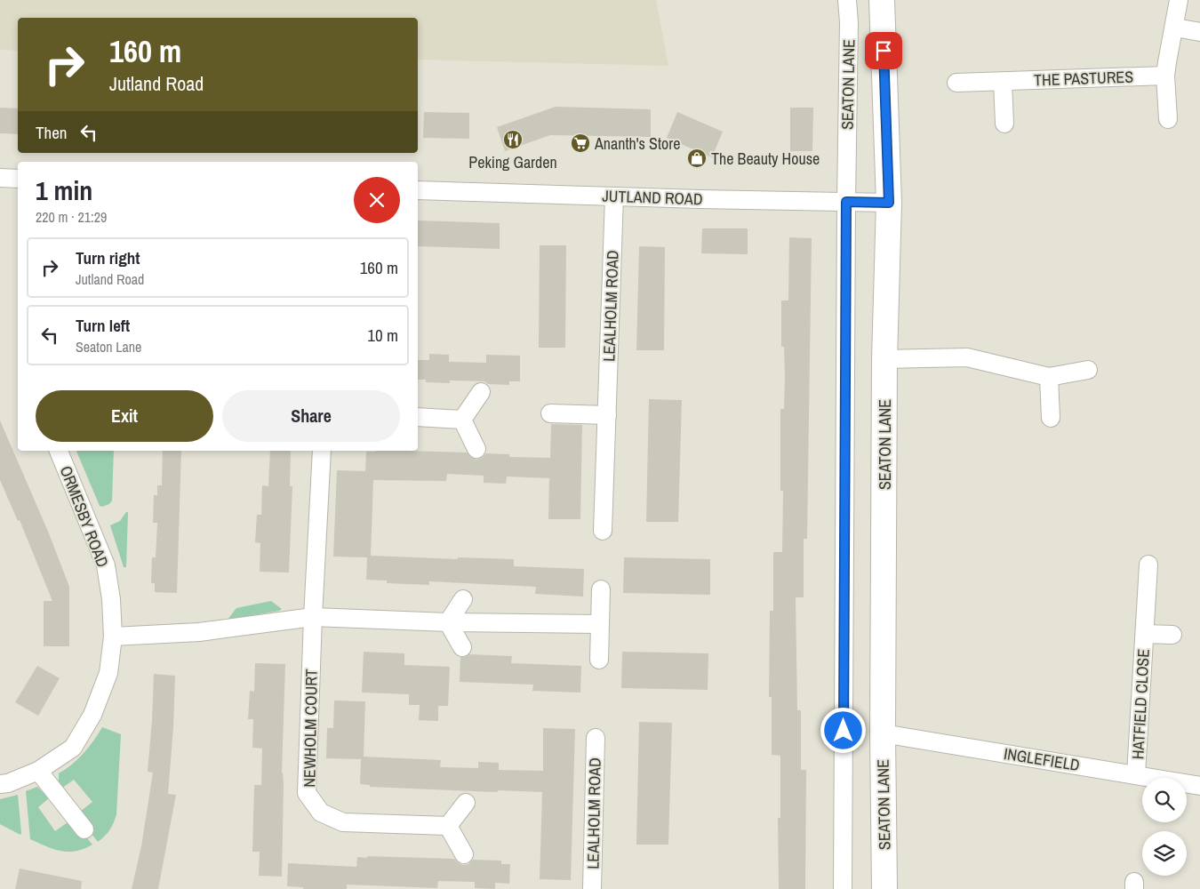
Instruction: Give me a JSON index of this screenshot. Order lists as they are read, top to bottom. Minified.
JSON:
{"streets":{"main road":["SEATON LANE"],"street":["THE PASTURES","JUTLAND ROAD","LEALHOLM ROAD","ORMESBY ROAD","HATFIELD CLOSE","NEWHOLM COURT","INGLEFIELD"]},"crossings":[["SEATON LANE","JUTLAND ROAD"],["SEATON LANE","INGLEFIELD"],["JUTLAND ROAD","LEALHOLM ROAD"],["HATFIELD CLOSE","INGLEFIELD"]],"places":{"restaurant":["Peking Garden"],"supermarket":["Ananth's Store"],"shop":["The Beauty House"]},"page":{"turn":["160 m","Jutland Road"],"then":"Then","heading":["1 min","220 m · 21:29"],"list":[{"name":"Turn right","note":"Jutland Road","value":"160 m"},{"name":"Turn left","note":"Seaton Lane","value":"10 m"}],"buttons":["Exit","Share"]}}
